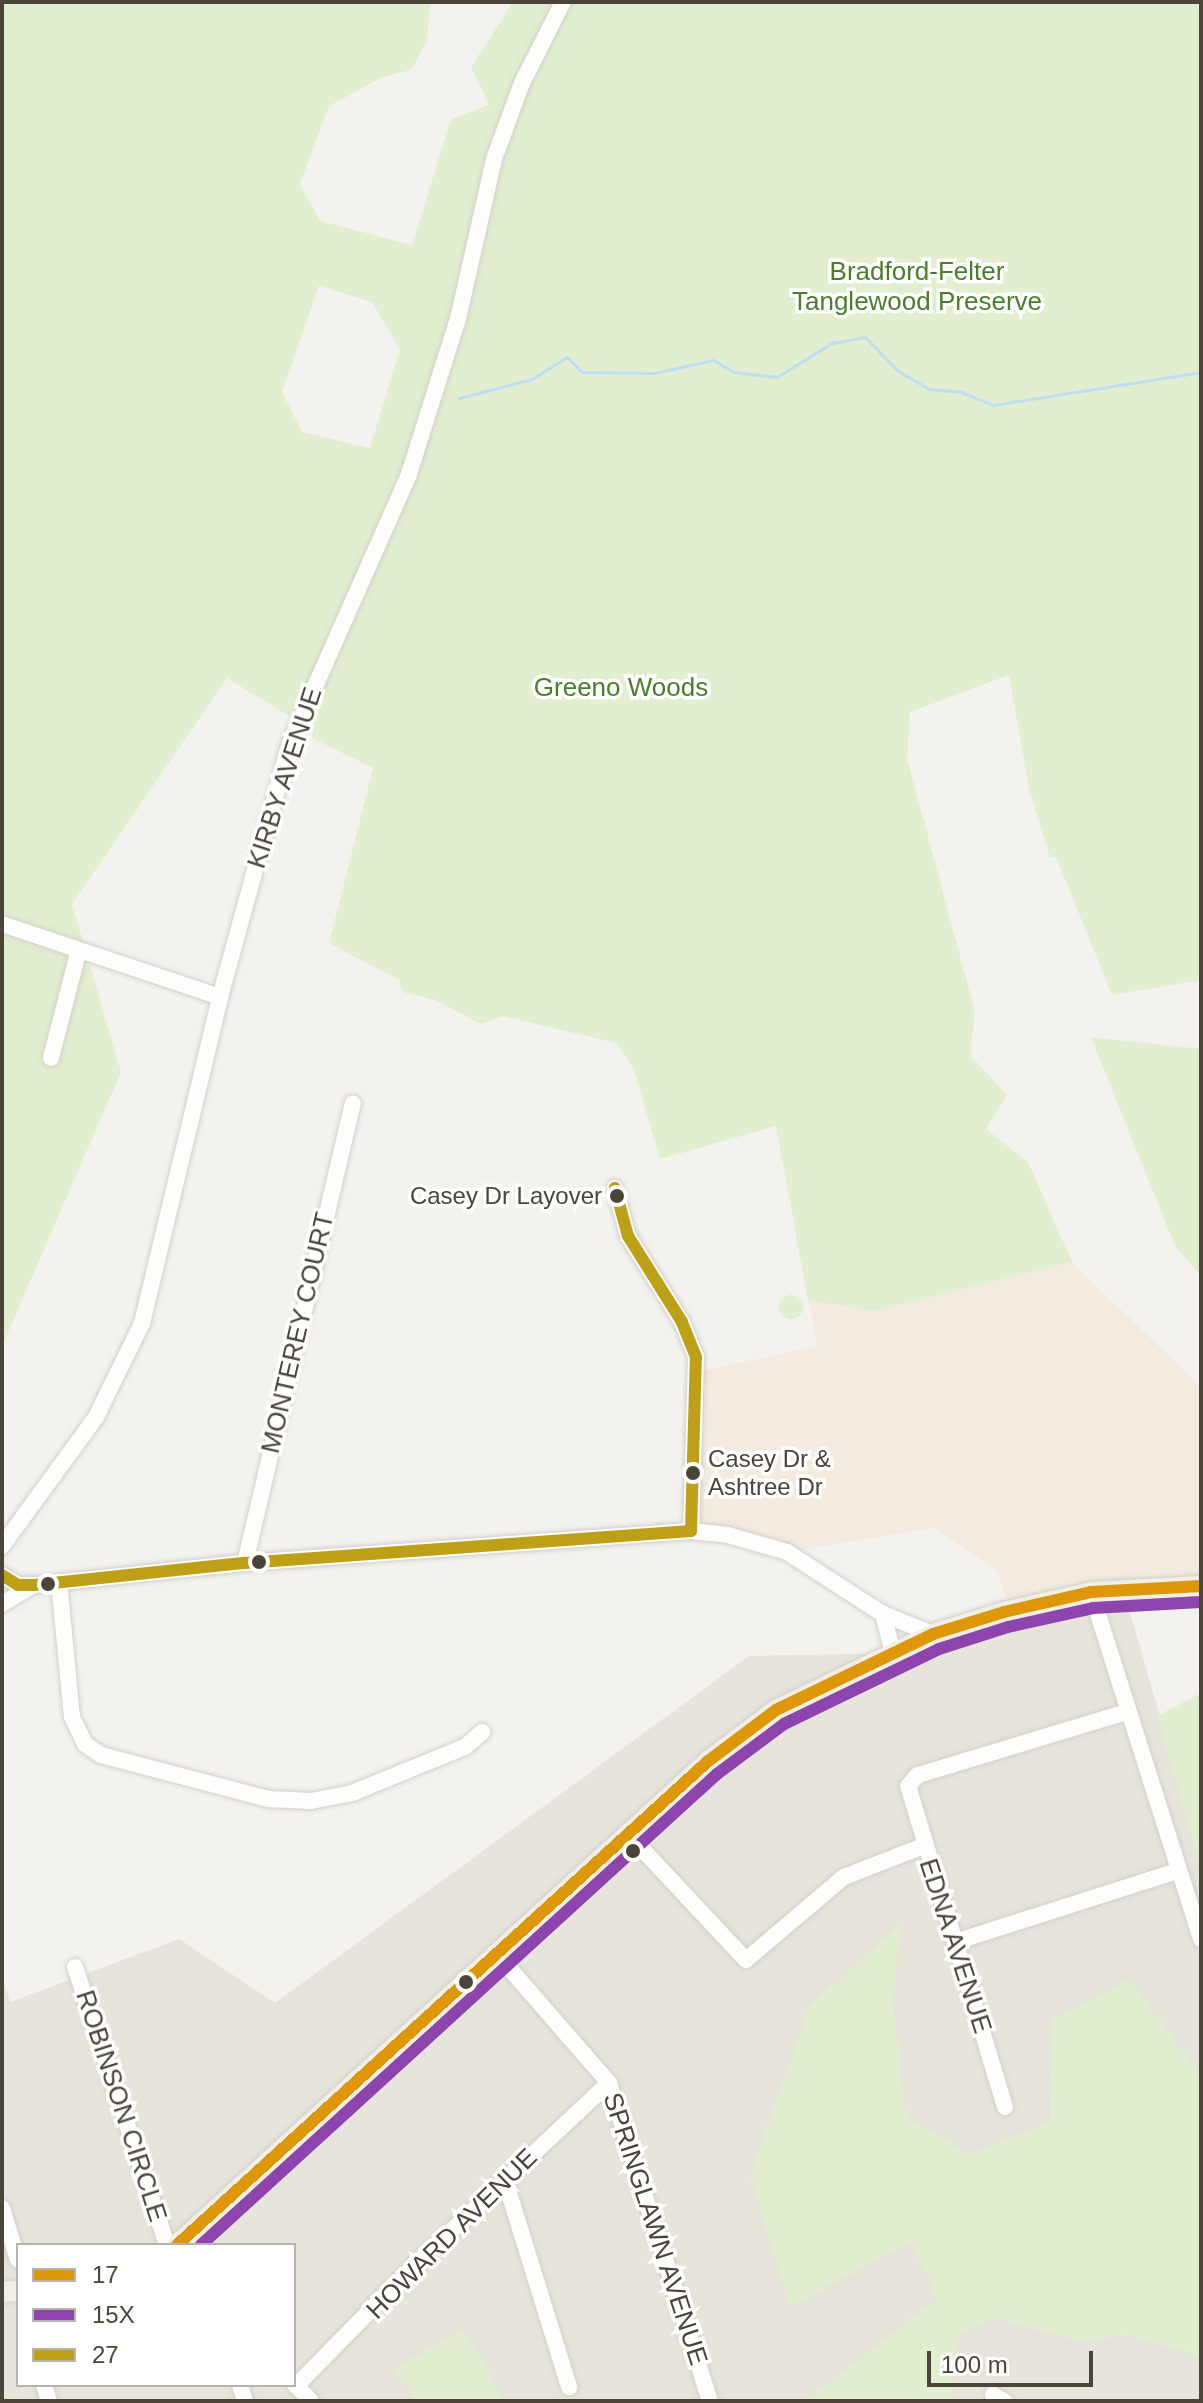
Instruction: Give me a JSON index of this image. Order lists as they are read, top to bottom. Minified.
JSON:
{"streets":{"street":["KIRBY AVENUE","MONTEREY COURT","EDNA AVENUE","ROBINSON CIRCLE","SPRINGLAWN AVENUE","HOWARD AVENUE"]},"crossings":[["SPRINGLAWN AVENUE","HOWARD AVENUE"]],"parks":["Bradford-Felter Tanglewood Preserve","Greeno Woods"],"places":["Casey Dr Layover","Casey Dr & Ashtree Dr"],"lines":["transit line 27","transit line 17","transit line 15X"],"legend":["17","15X","27"],"scale_bar":"100 m"}
